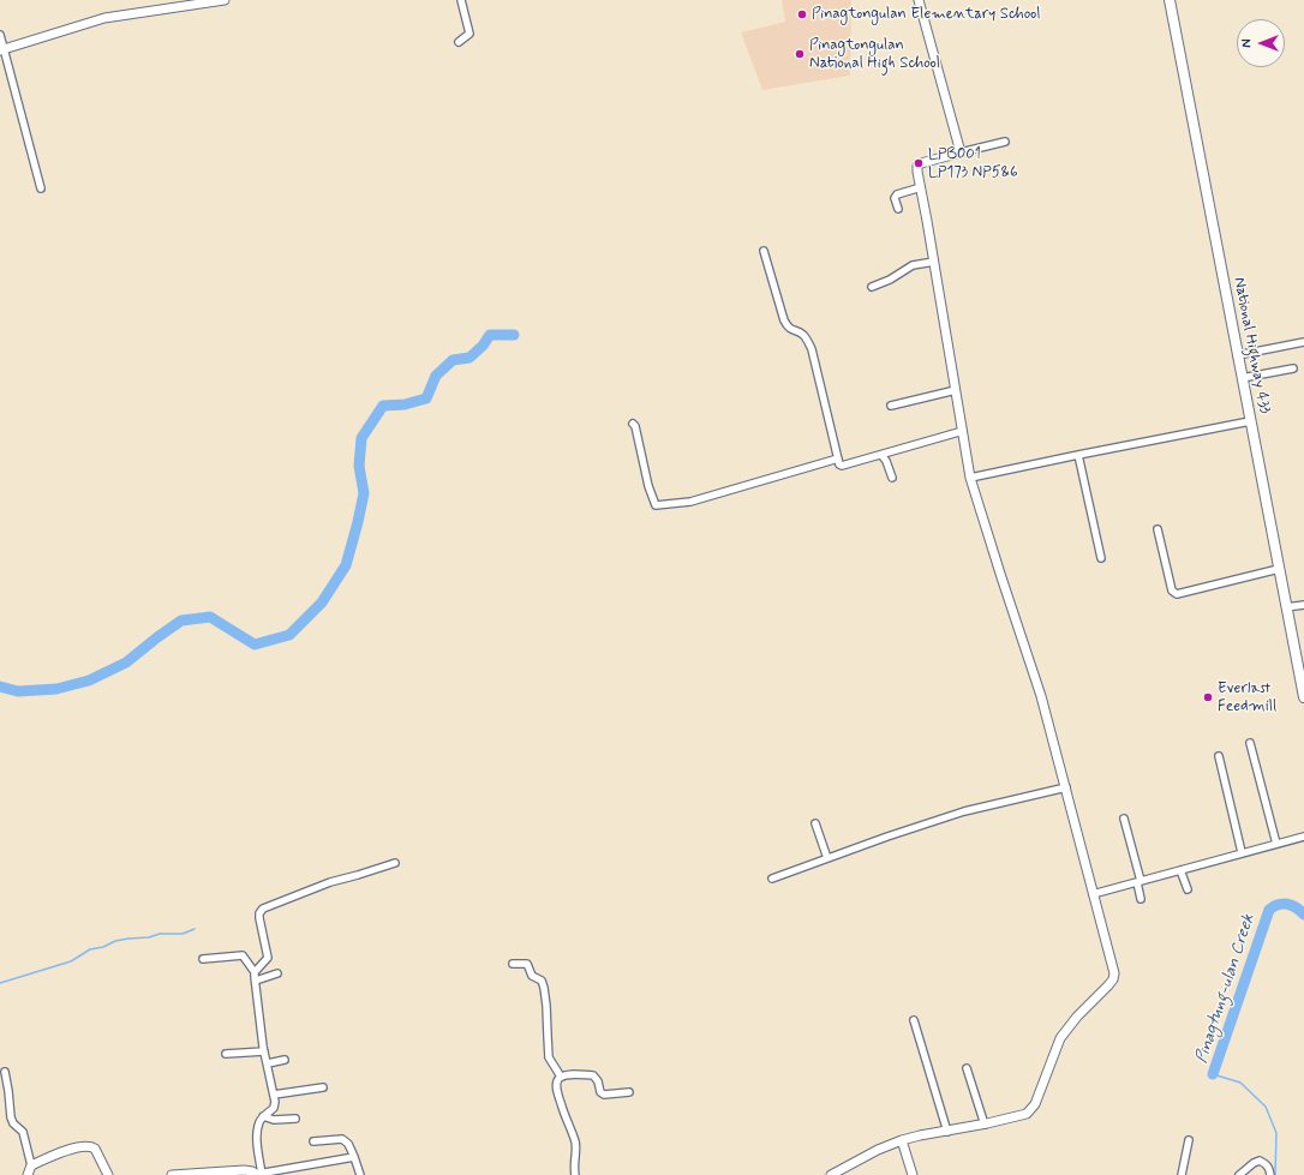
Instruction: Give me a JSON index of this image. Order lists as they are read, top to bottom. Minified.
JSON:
{"streets":{"main road":["National Highway 433"]},"water":["Pinagtung-ulan Creek"],"places":["Pinagtongulan Elementary School","Pinagtongulan National High School","LPB001 LP173 NP5&6","Everlast Feedmill"],"north":"left"}
